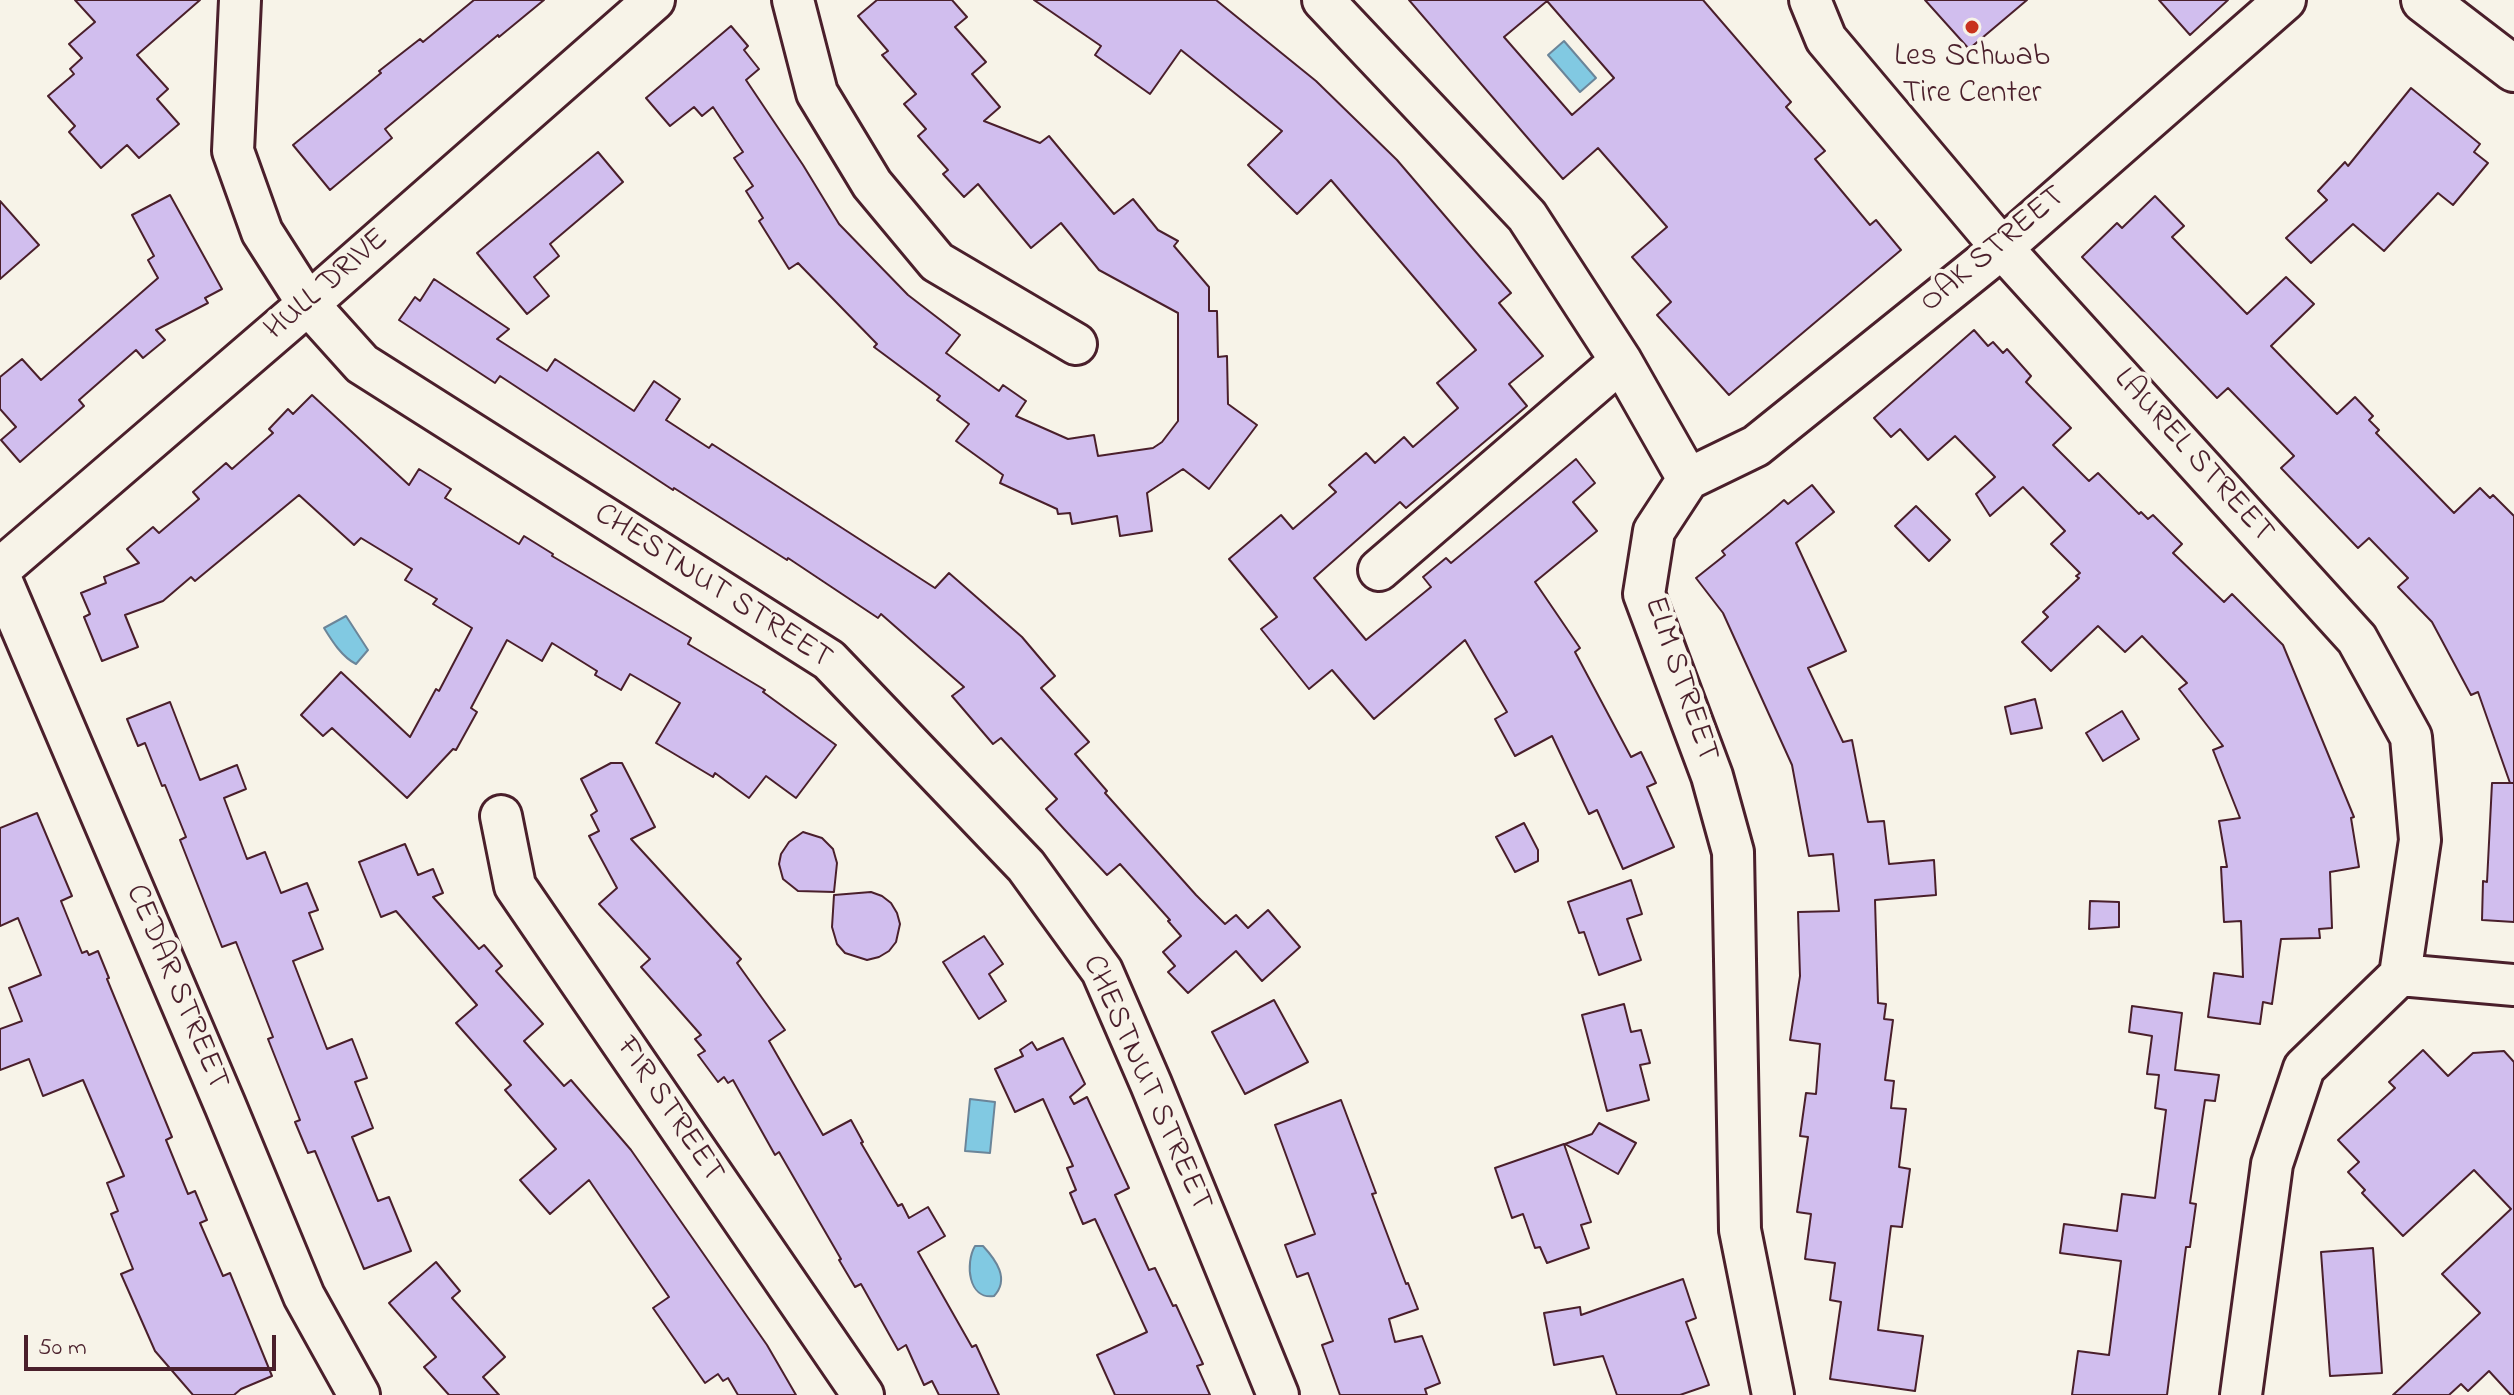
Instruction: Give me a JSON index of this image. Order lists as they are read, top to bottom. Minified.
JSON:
{"streets":{"street":["OAK STREET","HULL DRIVE","LAUREL STREET","CHESTNUT STREET","ELM STREET","CEDAR STREET","FIR STREET"]},"crossings":[["OAK STREET","LAUREL STREET"],["OAK STREET","ELM STREET"],["HULL DRIVE","CHESTNUT STREET"]],"places":["Les Schwab Tire Center"],"scale_bar":"50 m"}
